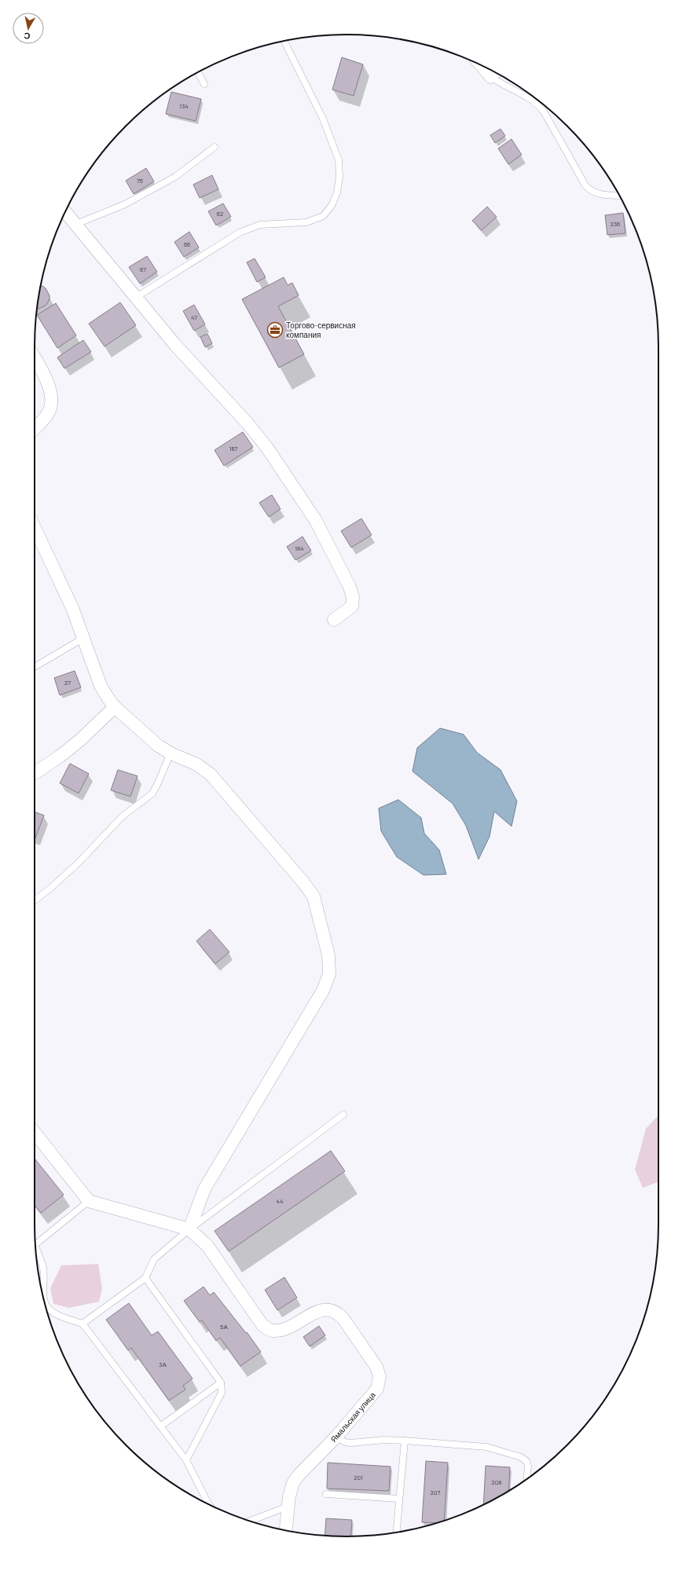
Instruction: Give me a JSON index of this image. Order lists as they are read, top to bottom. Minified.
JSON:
{"streets":{"street":["Ямальская улица"]},"places":{"office":["Торгово-сервисная компания"]},"house_numbers":["134","75","62","236","66","67","47","167","184","27","44","5А","3А","201","208","207"],"north":"bottom"}
